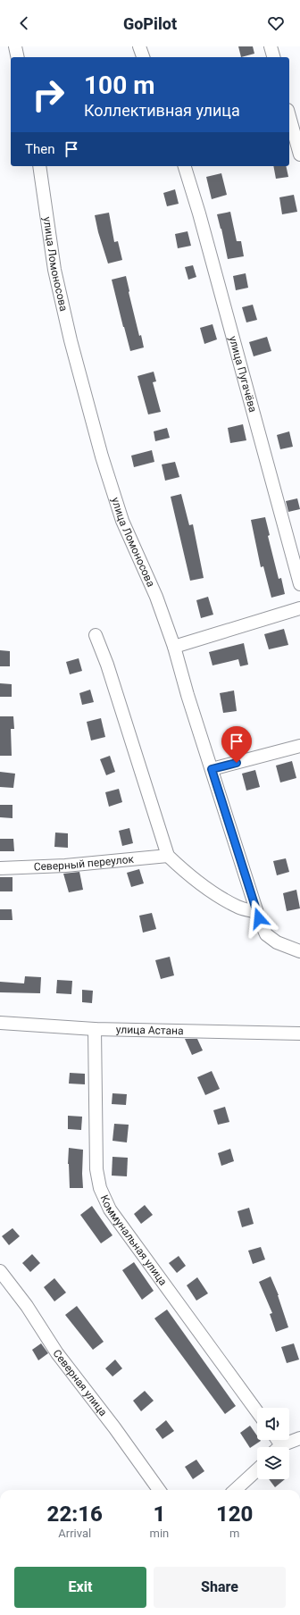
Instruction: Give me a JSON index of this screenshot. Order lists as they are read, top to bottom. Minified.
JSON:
{"streets":{"street":["улица Ломоносова","улица Пугачёва","Северный переулок","улица Астана","Коммунальная улица","Северная улица"]},"crossings":[["улица Астана","Коммунальная улица"]],"page":{"header":"GoPilot","turn":["100 m","Коллективная улица"],"then":"Then","eta":["22:16","Arrival","1","min","120","m"],"buttons":["Exit","Share"]}}
